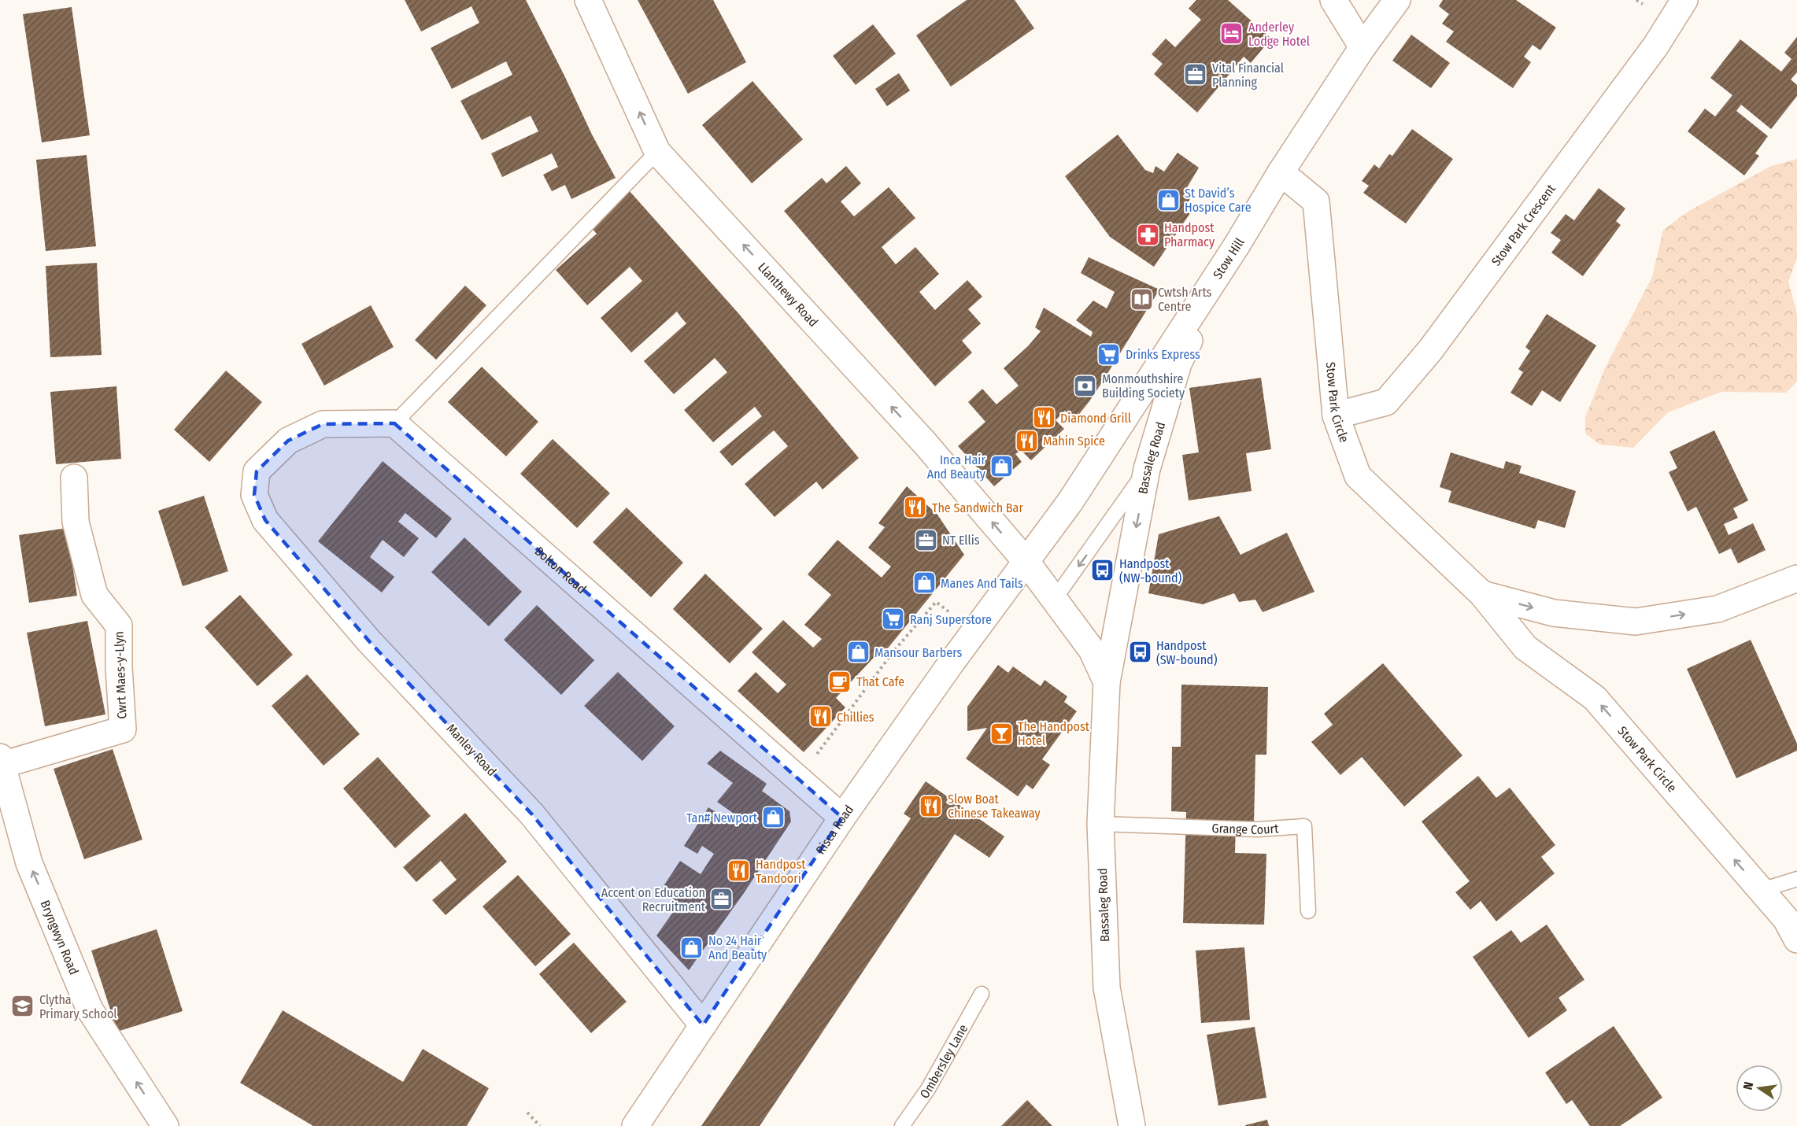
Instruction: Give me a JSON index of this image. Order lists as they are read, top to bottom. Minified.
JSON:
{"streets":{"street":["Stow Park Crescent","Stow Hill","Llanthewy Road","Stow Park Circle","Bassaleg Road","Bolton Road","Cwrt Maes-y-Llyn","Manley Road","Risca Road","Bryngwyn Road"],"lane":["Grange Court","Ombersley Lane"]},"crossings":[["Stow Park Crescent","Stow Park Circle"],["Stow Hill","Llanthewy Road"],["Stow Hill","Stow Park Circle"],["Stow Hill","Bassaleg Road"],["Stow Hill","Risca Road"],["Llanthewy Road","Bassaleg Road"],["Llanthewy Road","Risca Road"],["Bassaleg Road","Grange Court"],["Bassaleg Road","Risca Road"],["Bolton Road","Manley Road"],["Bolton Road","Risca Road"],["Cwrt Maes-y-Llyn","Bryngwyn Road"],["Manley Road","Risca Road"]],"one_way":["Llanthewy Road","Bryngwyn Road"],"places":{"hotel":["Anderley Lodge Hotel"],"office":["Vital Financial Planning","NT Ellis","Accent on Education Recruitment"],"shop":["St David’s Hospice Care","Inca Hair And Beauty","Manes And Tails","Mansour Barbers","Tan# Newport","No 24 Hair And Beauty"],"pharmacy":["Handpost Pharmacy"],"library":["Cwtsh Arts Centre"],"supermarket":["Drinks Express","Ranj Superstore"],"bank":["Monmouthshire Building Society"],"restaurant":["Diamond Grill","Mahin Spice","The Sandwich Bar","Chillies","Slow Boat Chinese Takeaway","Handpost Tandoori"],"bus stop":["Handpost (NW-bound)","Handpost (SW-bound)"],"cafe":["That Cafe"],"bar":["The Handpost Hotel"],"school or university":["Clytha Primary School"]},"north":"left"}
